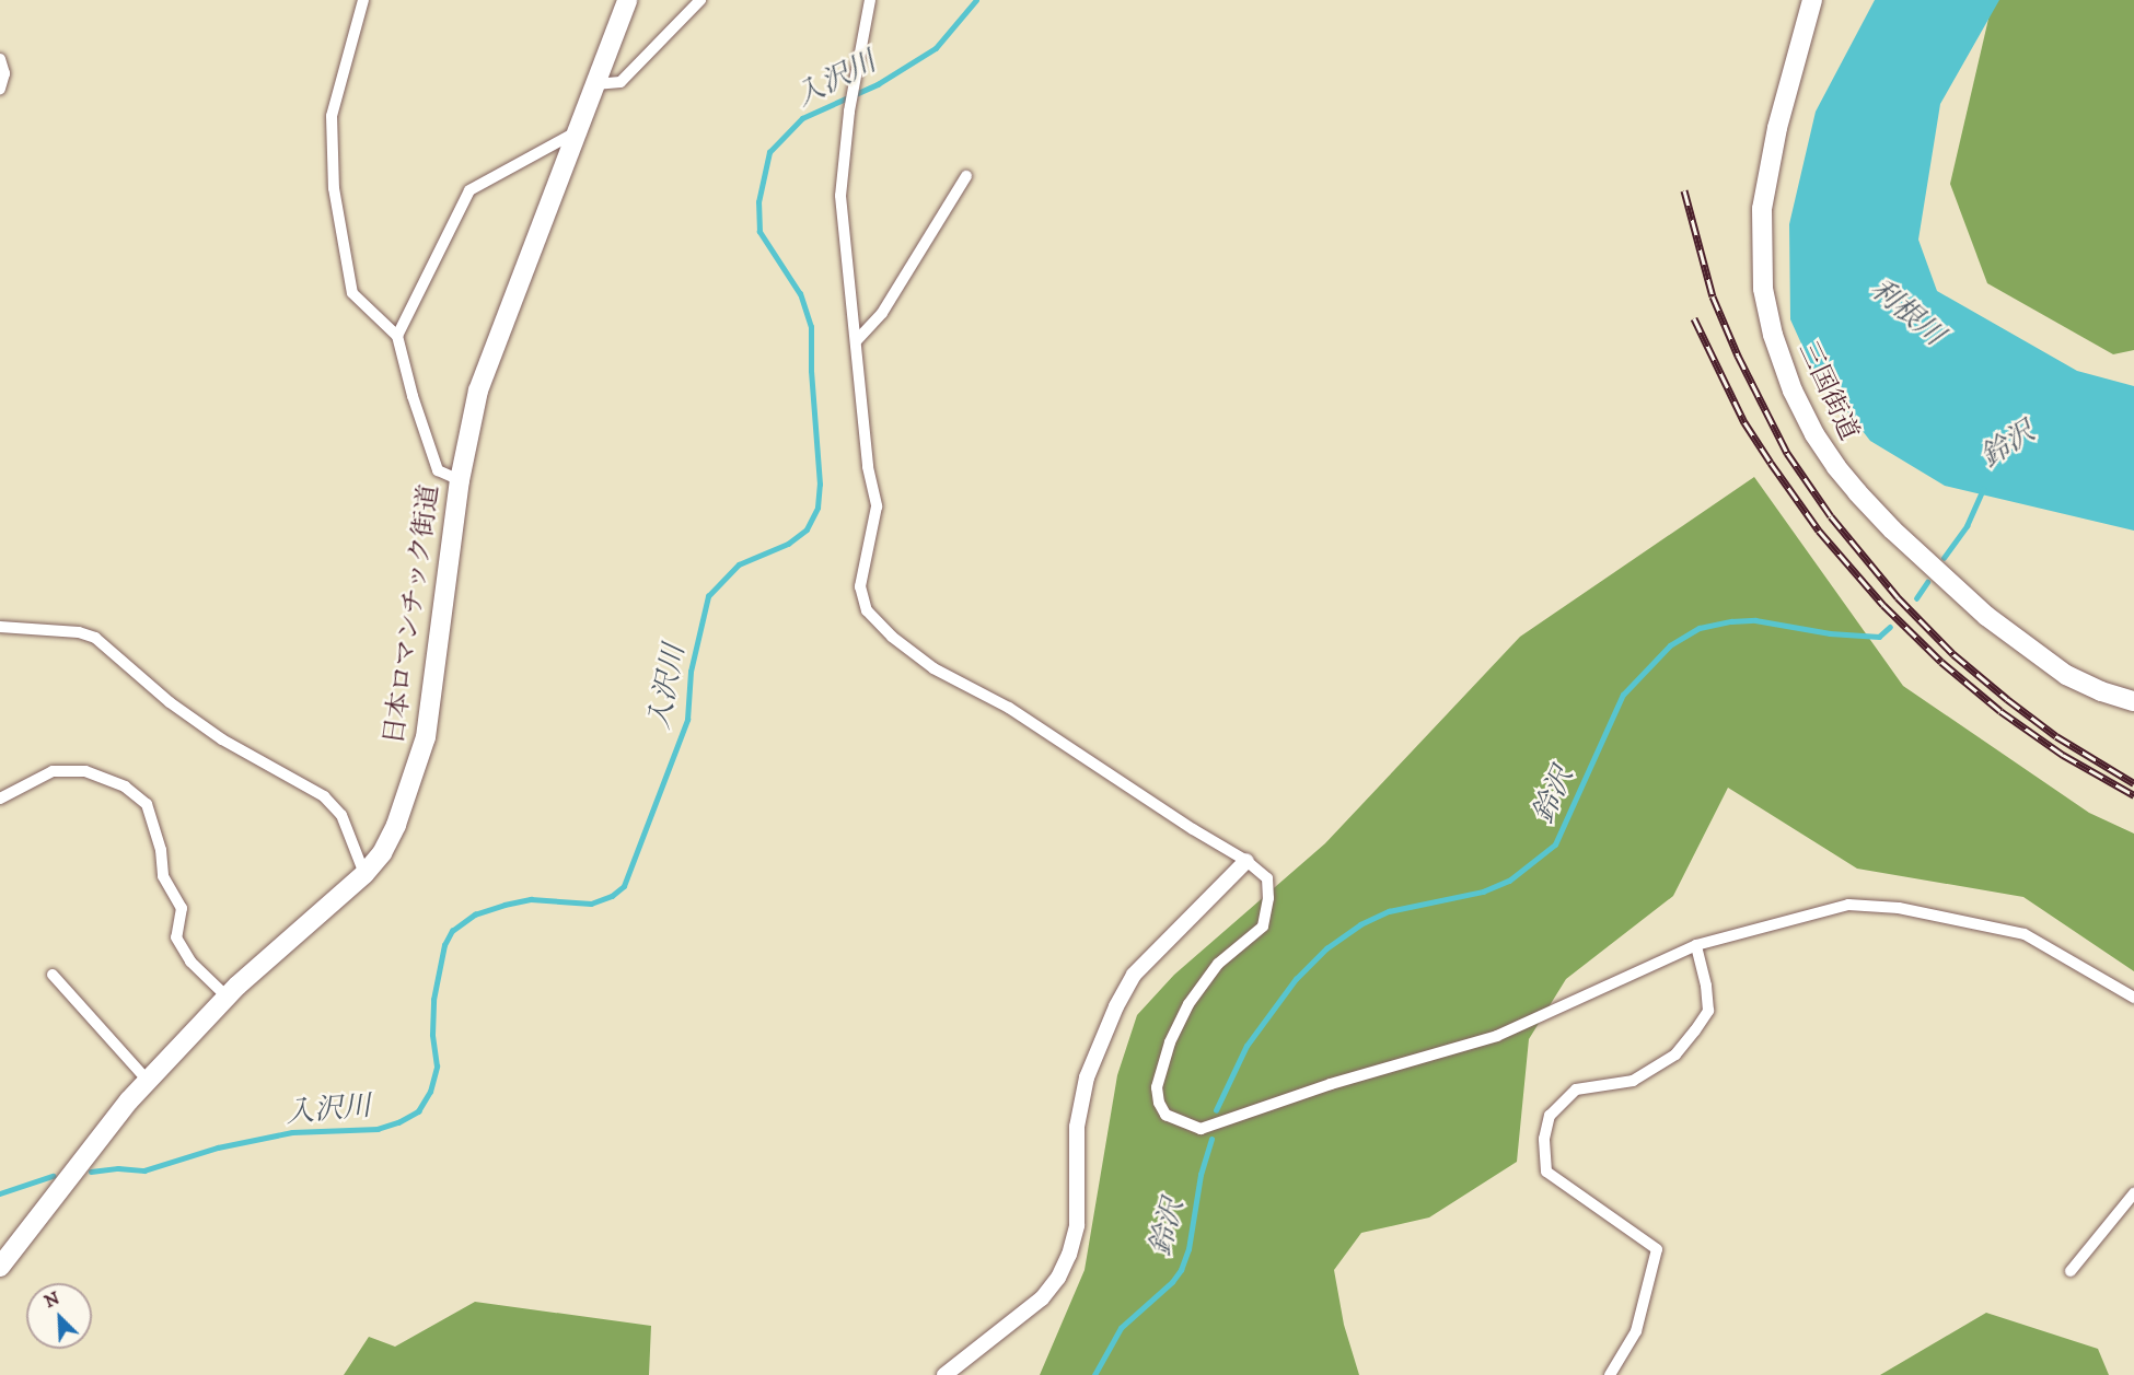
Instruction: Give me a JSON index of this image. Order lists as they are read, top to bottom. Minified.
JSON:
{"streets":{"highway":["三国街道","日本ロマンチック街道"]},"water":["入沢川","利根川","鈴沢"],"north":"top left"}
